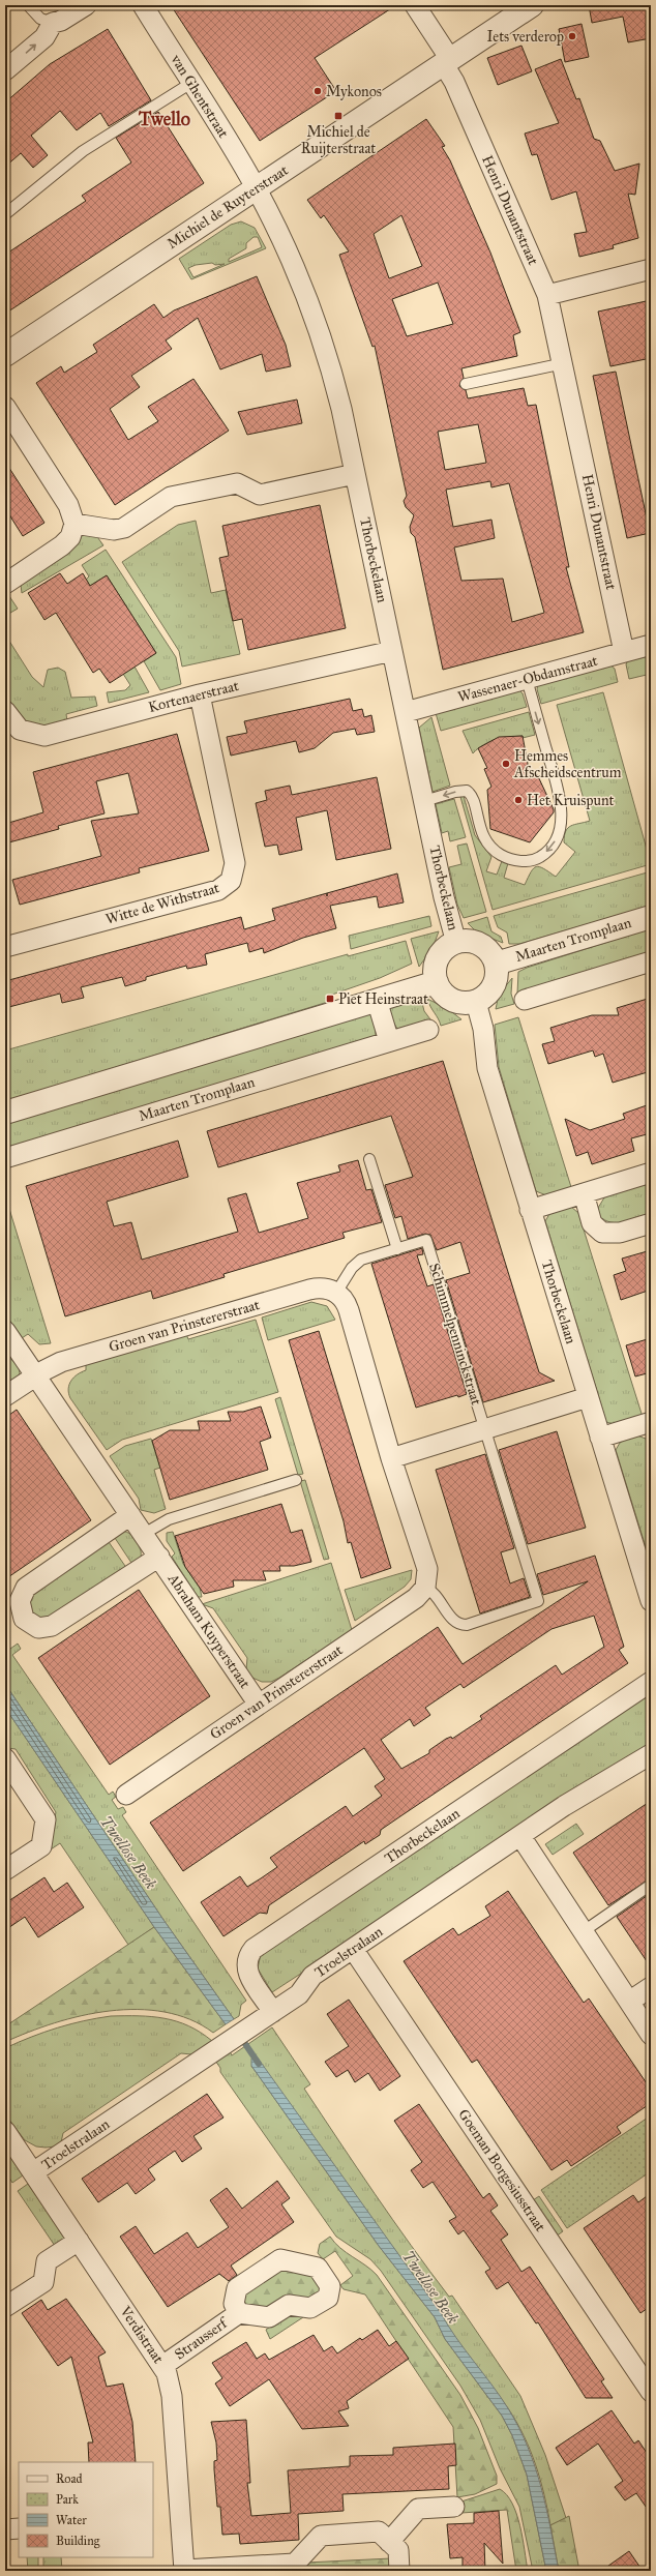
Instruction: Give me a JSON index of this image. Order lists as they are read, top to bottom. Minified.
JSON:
{"streets":{"street":["van Ghentstraat","Michiel de Ruyterstraat","Henri Dunantstraat","Thorbeckelaan","Wassenaer-Obdamstraat","Kortenaerstraat","Witte de Withstraat","Maarten Tromplaan","Groen van Prinstererstraat","Abraham Kuyperstraat","Troelstralaan","Goeman Borgesiusstraat","Verdistraat","Strausserf"],"lane":["Schimmelpenninckstraat"]},"crossings":[["van Ghentstraat","Michiel de Ruyterstraat"],["van Ghentstraat","Thorbeckelaan"],["Michiel de Ruyterstraat","Henri Dunantstraat"],["Michiel de Ruyterstraat","Thorbeckelaan"],["Henri Dunantstraat","Wassenaer-Obdamstraat"],["Thorbeckelaan","Wassenaer-Obdamstraat"],["Thorbeckelaan","Kortenaerstraat"],["Thorbeckelaan","Maarten Tromplaan"],["Thorbeckelaan","Troelstralaan"],["Kortenaerstraat","Witte de Withstraat"],["Groen van Prinstererstraat","Schimmelpenninckstraat"],["Groen van Prinstererstraat","Abraham Kuyperstraat"],["Troelstralaan","Goeman Borgesiusstraat"],["Troelstralaan","Verdistraat"],["Verdistraat","Strausserf"]],"districts":["Twello"],"water":["Twellose Beek"],"places":{"other":["Iets verderop","Mykonos","Hemmes Afscheidscentrum","Het Kruispunt"],"transit":["Michiel de Ruijterstraat","Piet Heinstraat"]},"legend":["Road","Park","Water","Building"]}
